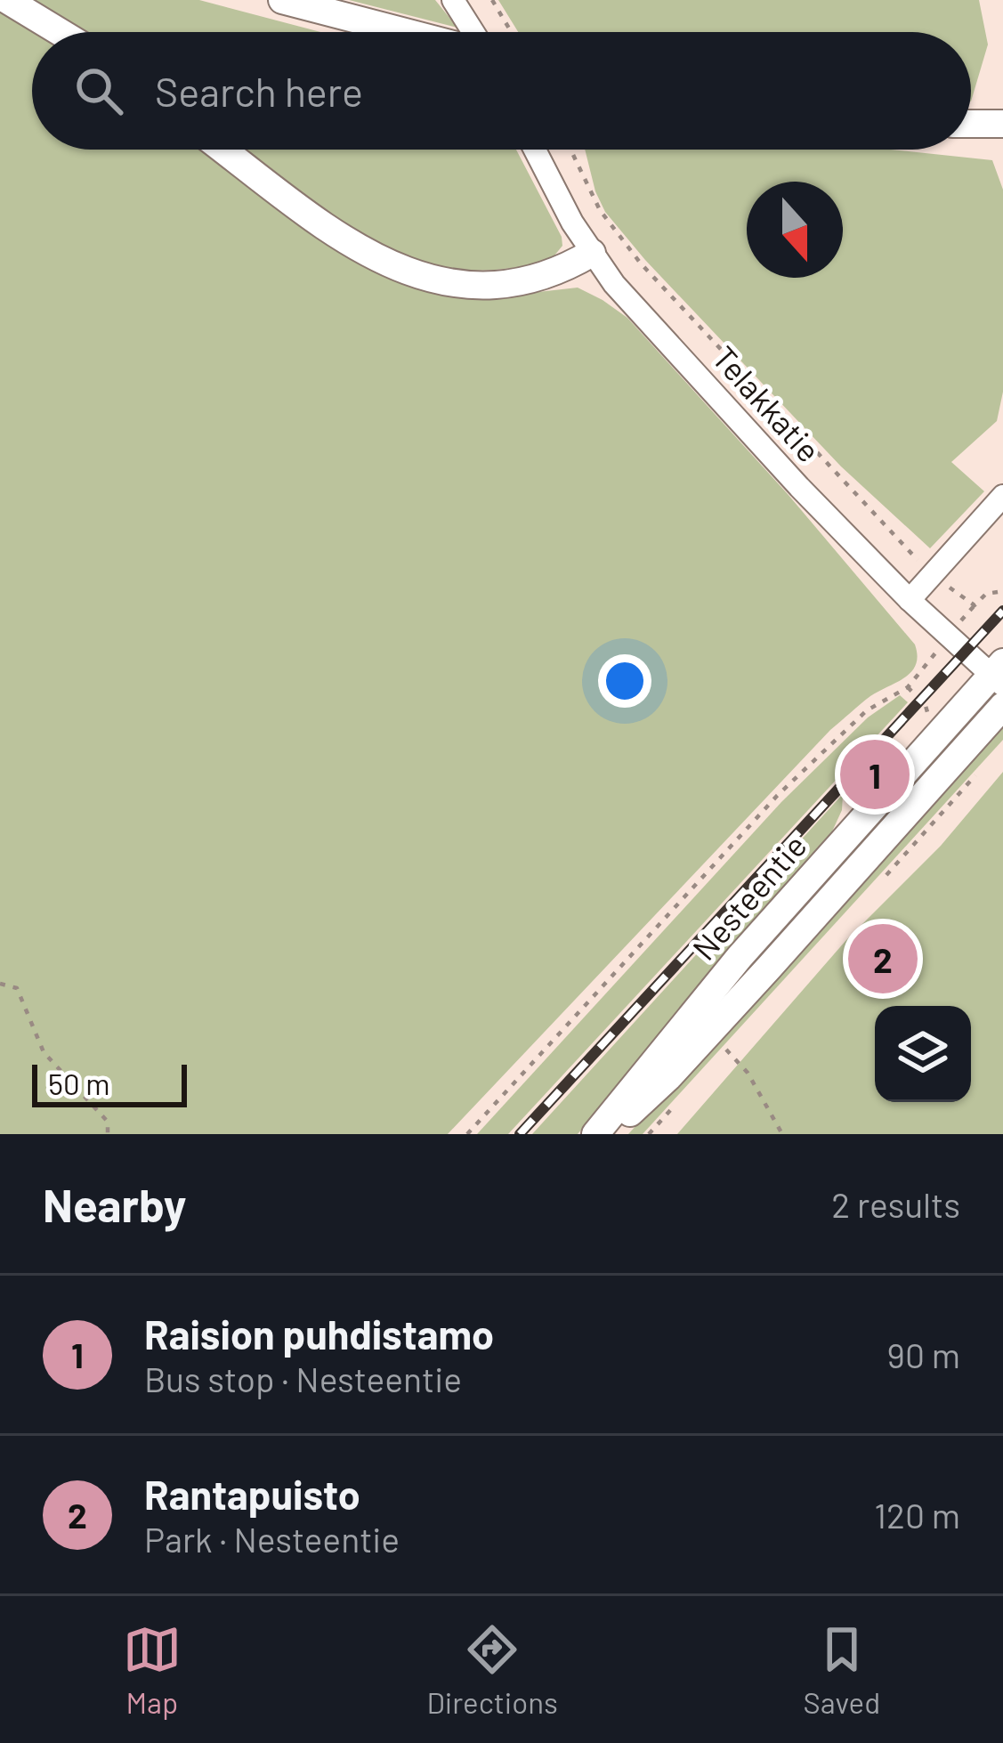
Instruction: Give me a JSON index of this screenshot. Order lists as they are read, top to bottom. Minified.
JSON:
{"streets":{"main road":["Nesteentie"],"street":["Telakkatie"]},"crossings":[["Telakkatie","Nesteentie"]],"scale_bar":"50 m","north":"bottom","page":{"search":"Search here","pins":["1","2"],"scale":"50 m","heading":["Nearby","2 results"],"list":[{"mark":"1","name":"Raision puhdistamo","note":"Bus stop · Nesteentie","value":"90 m"},{"mark":"2","name":"Rantapuisto","note":"Park · Nesteentie","value":"120 m"}],"nav":["Map","Directions","Saved"]}}
